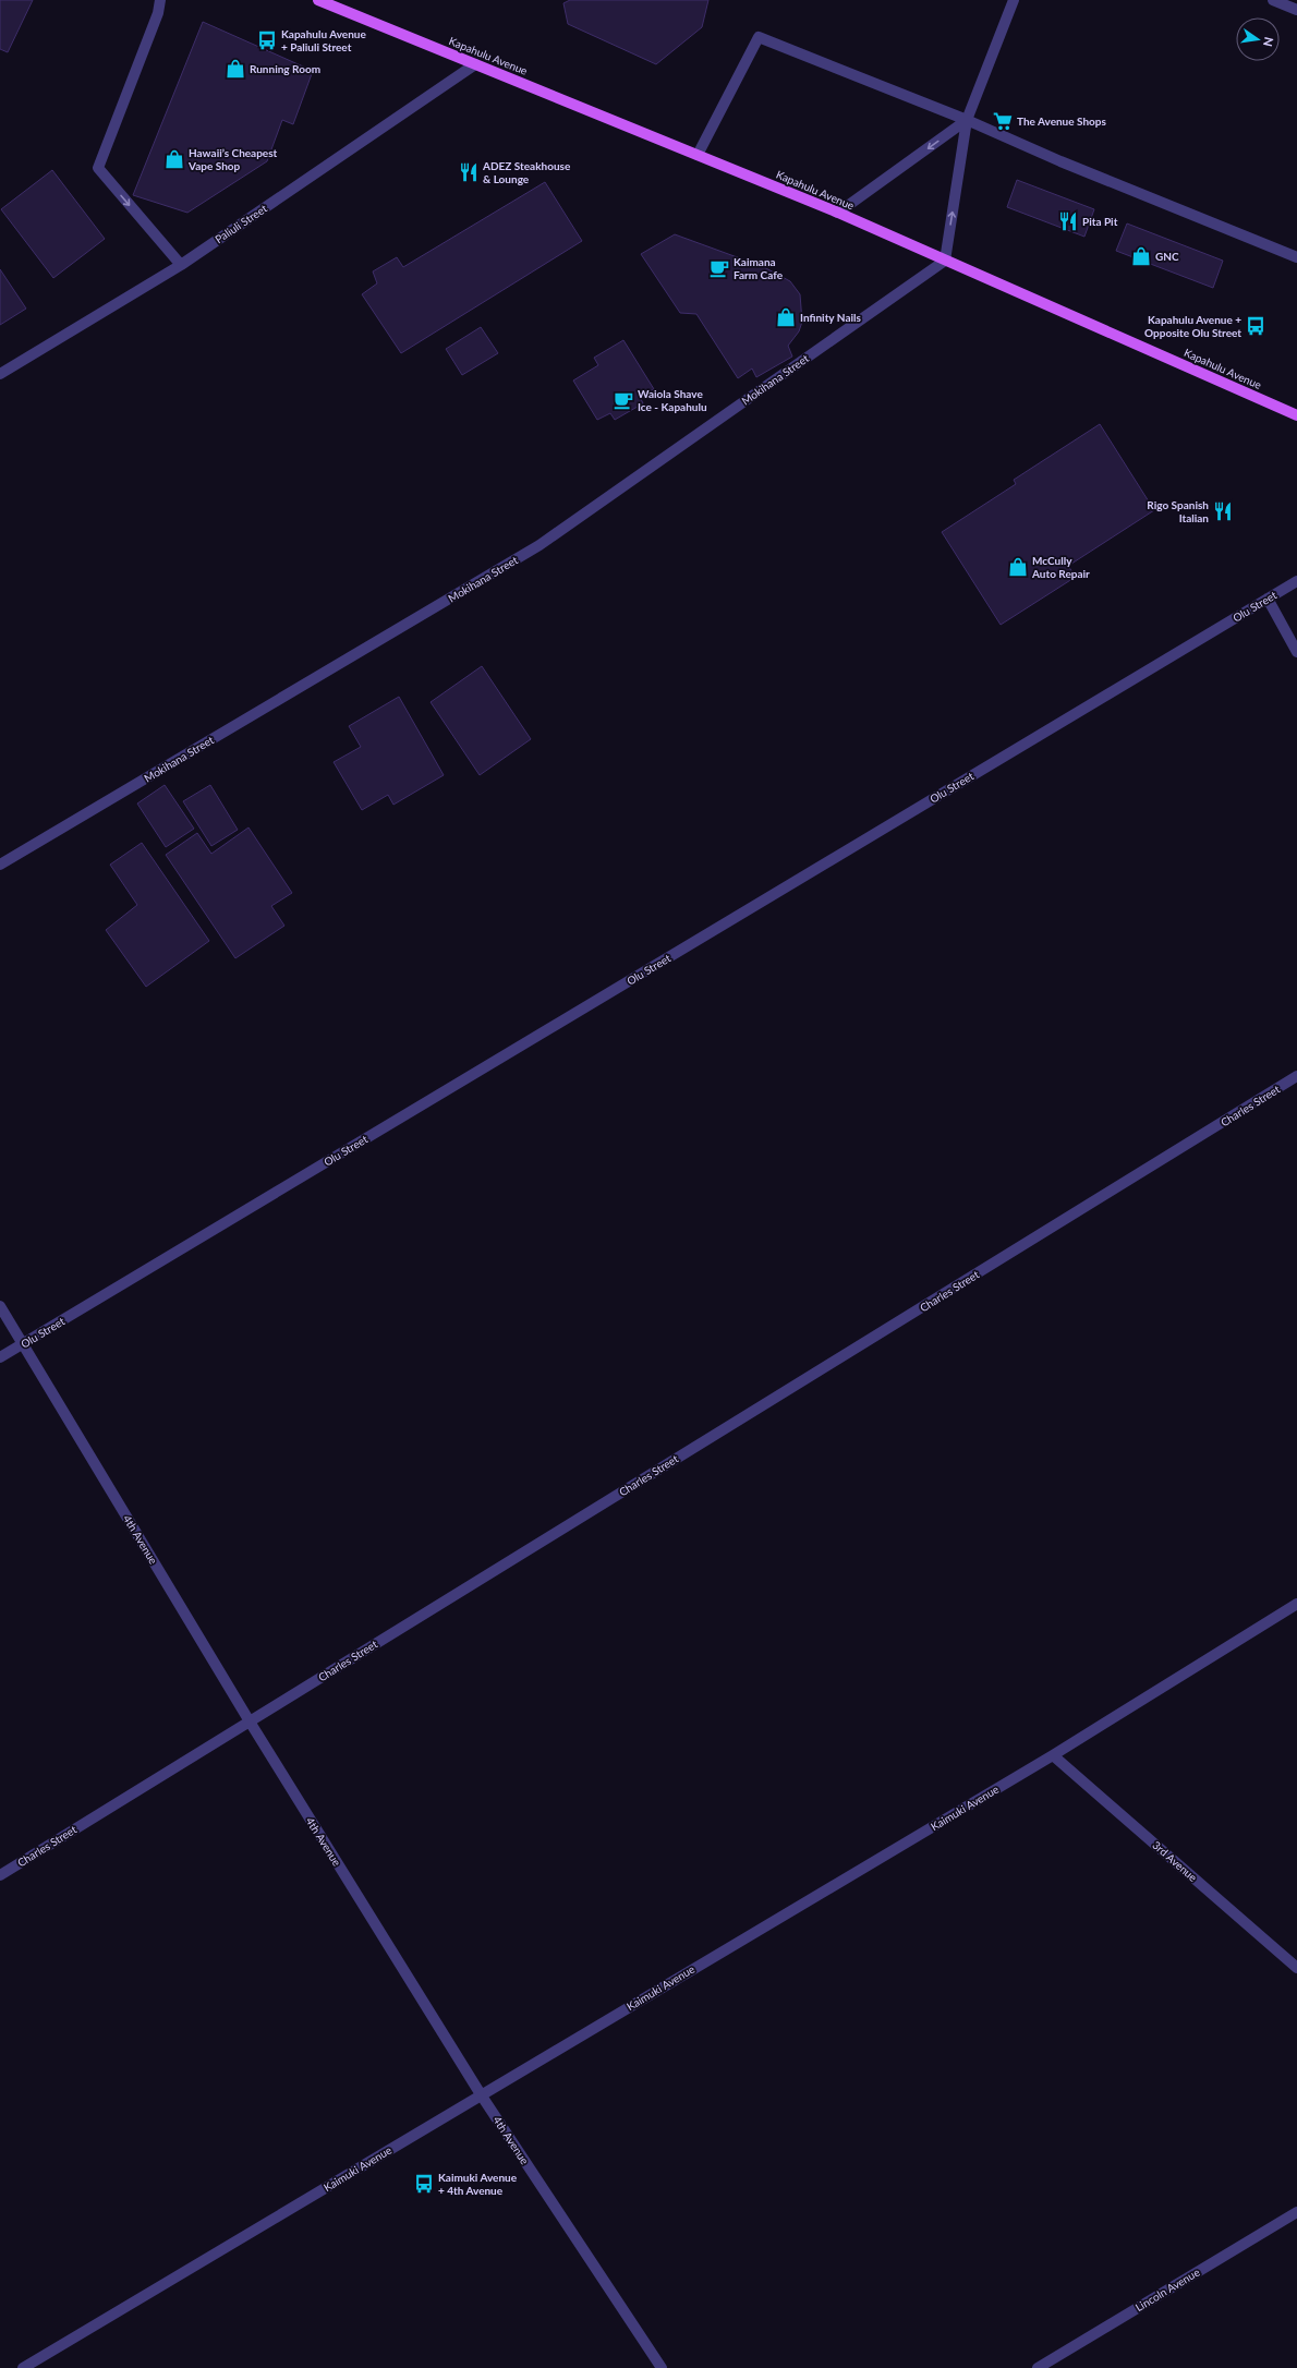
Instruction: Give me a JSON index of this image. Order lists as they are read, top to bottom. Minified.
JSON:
{"streets":{"main road":["Kapahulu Avenue"],"street":["Paliuli Street","Mokihana Street","Olu Street","Charles Street","4th Avenue","Kaimuki Avenue","3rd Avenue","Lincoln Avenue"]},"crossings":[["Kapahulu Avenue","Paliuli Street"],["Kapahulu Avenue","Mokihana Street"],["Olu Street","4th Avenue"],["Charles Street","4th Avenue"],["4th Avenue","Kaimuki Avenue"],["Kaimuki Avenue","3rd Avenue"]],"places":{"bus stop":["Kapahulu Avenue + Paliuli Street","Kapahulu Avenue + Opposite Olu Street","Kaimuki Avenue + 4th Avenue"],"shop":["Running Room","Hawaii’s Cheapest Vape Shop","GNC","Infinity Nails","McCully Auto Repair"],"supermarket":["The Avenue Shops"],"restaurant":["ADEZ Steakhouse & Lounge","Pita Pit","Rigo Spanish Italian"],"cafe":["Kaimana Farm Cafe","Waiola Shave Ice - Kapahulu"]},"north":"right"}
